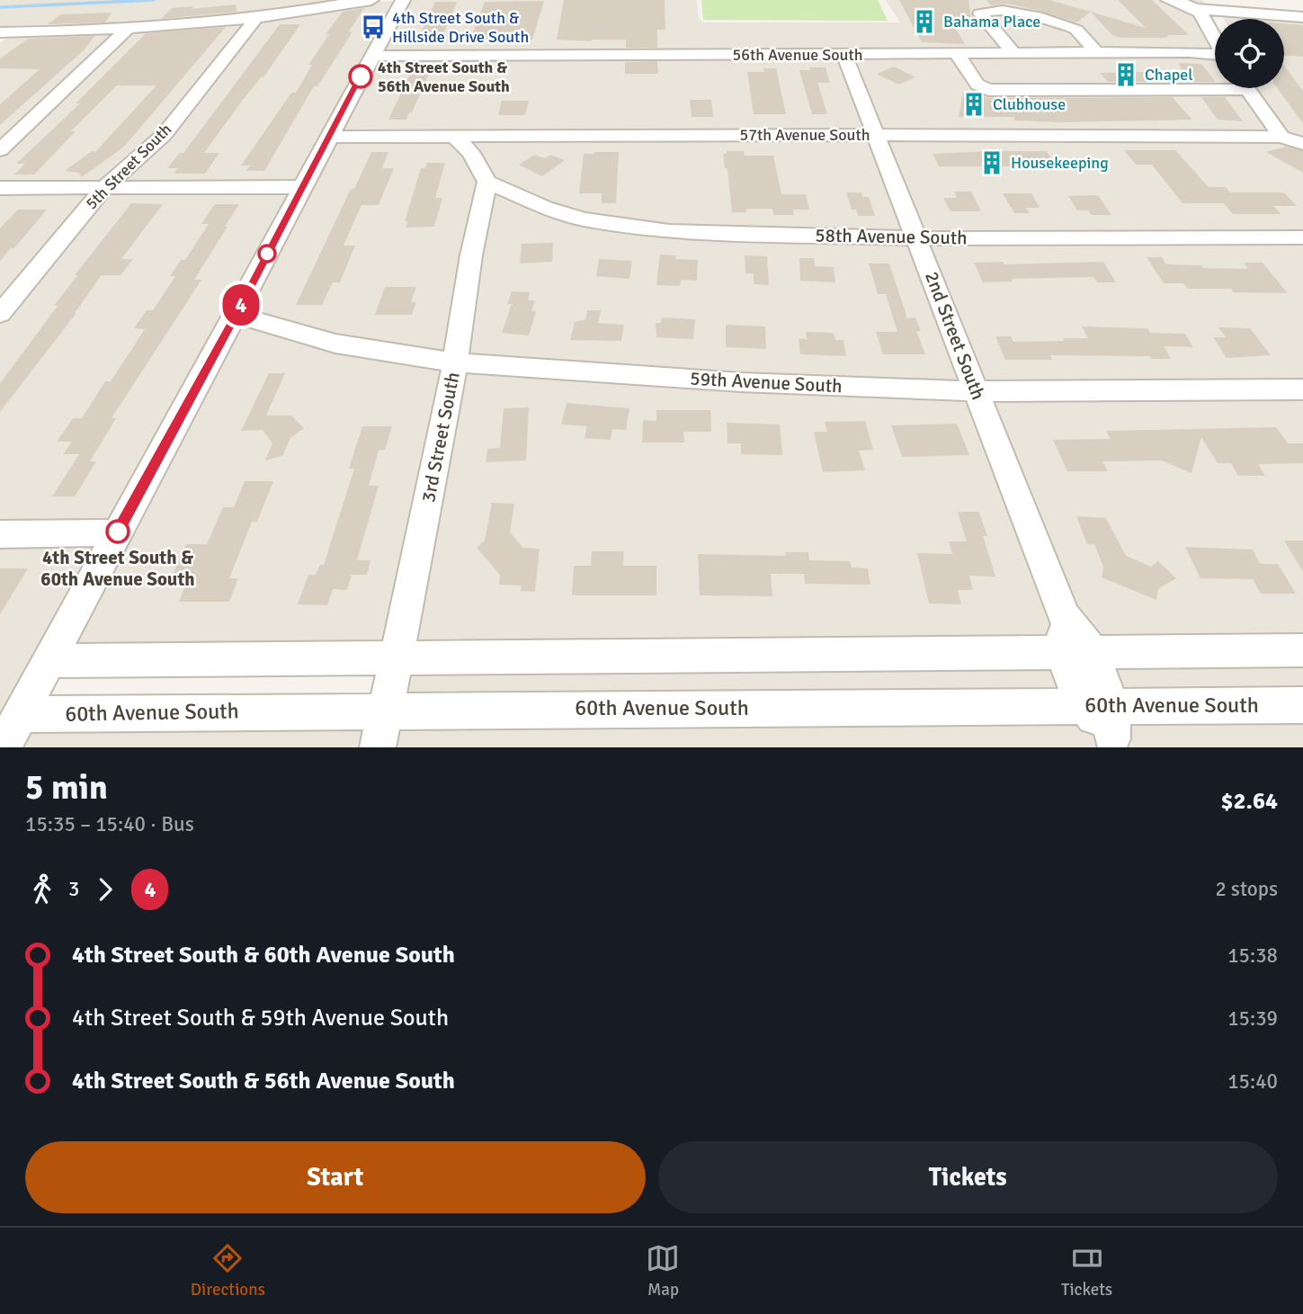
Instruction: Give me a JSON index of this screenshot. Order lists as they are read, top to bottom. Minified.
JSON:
{"streets":{"street":["56th Avenue South","57th Avenue South","5th Street South","58th Avenue South","2nd Street South","59th Avenue South","3rd Street South","60th Avenue South"]},"crossings":[["56th Avenue South","2nd Street South"],["57th Avenue South","2nd Street South"],["58th Avenue South","2nd Street South"],["58th Avenue South","3rd Street South"],["2nd Street South","59th Avenue South"],["2nd Street South","60th Avenue South"],["59th Avenue South","3rd Street South"],["3rd Street South","60th Avenue South"]],"places":{"building":["Bahama Place","Chapel","Clubhouse","Housekeeping"],"bus stop":["4th Street South & Hillside Drive South"],"other":["4th Street South & 56th Avenue South","4th Street South & 60th Avenue South"]},"lines":["bus line 4"],"page":{"on_map":"4","heading":["5 min","15:35 – 15:40 · Bus","$2.64"],"legs":["3","4","2 stops"],"list":[{"name":"4th Street South & 60th Avenue South","value":"15:38"},{"name":"4th Street South & 59th Avenue South","value":"15:39"},{"name":"4th Street South & 56th Avenue South","value":"15:40"}],"buttons":["Start","Tickets"],"tabs":["Directions","Map","Tickets"]}}
